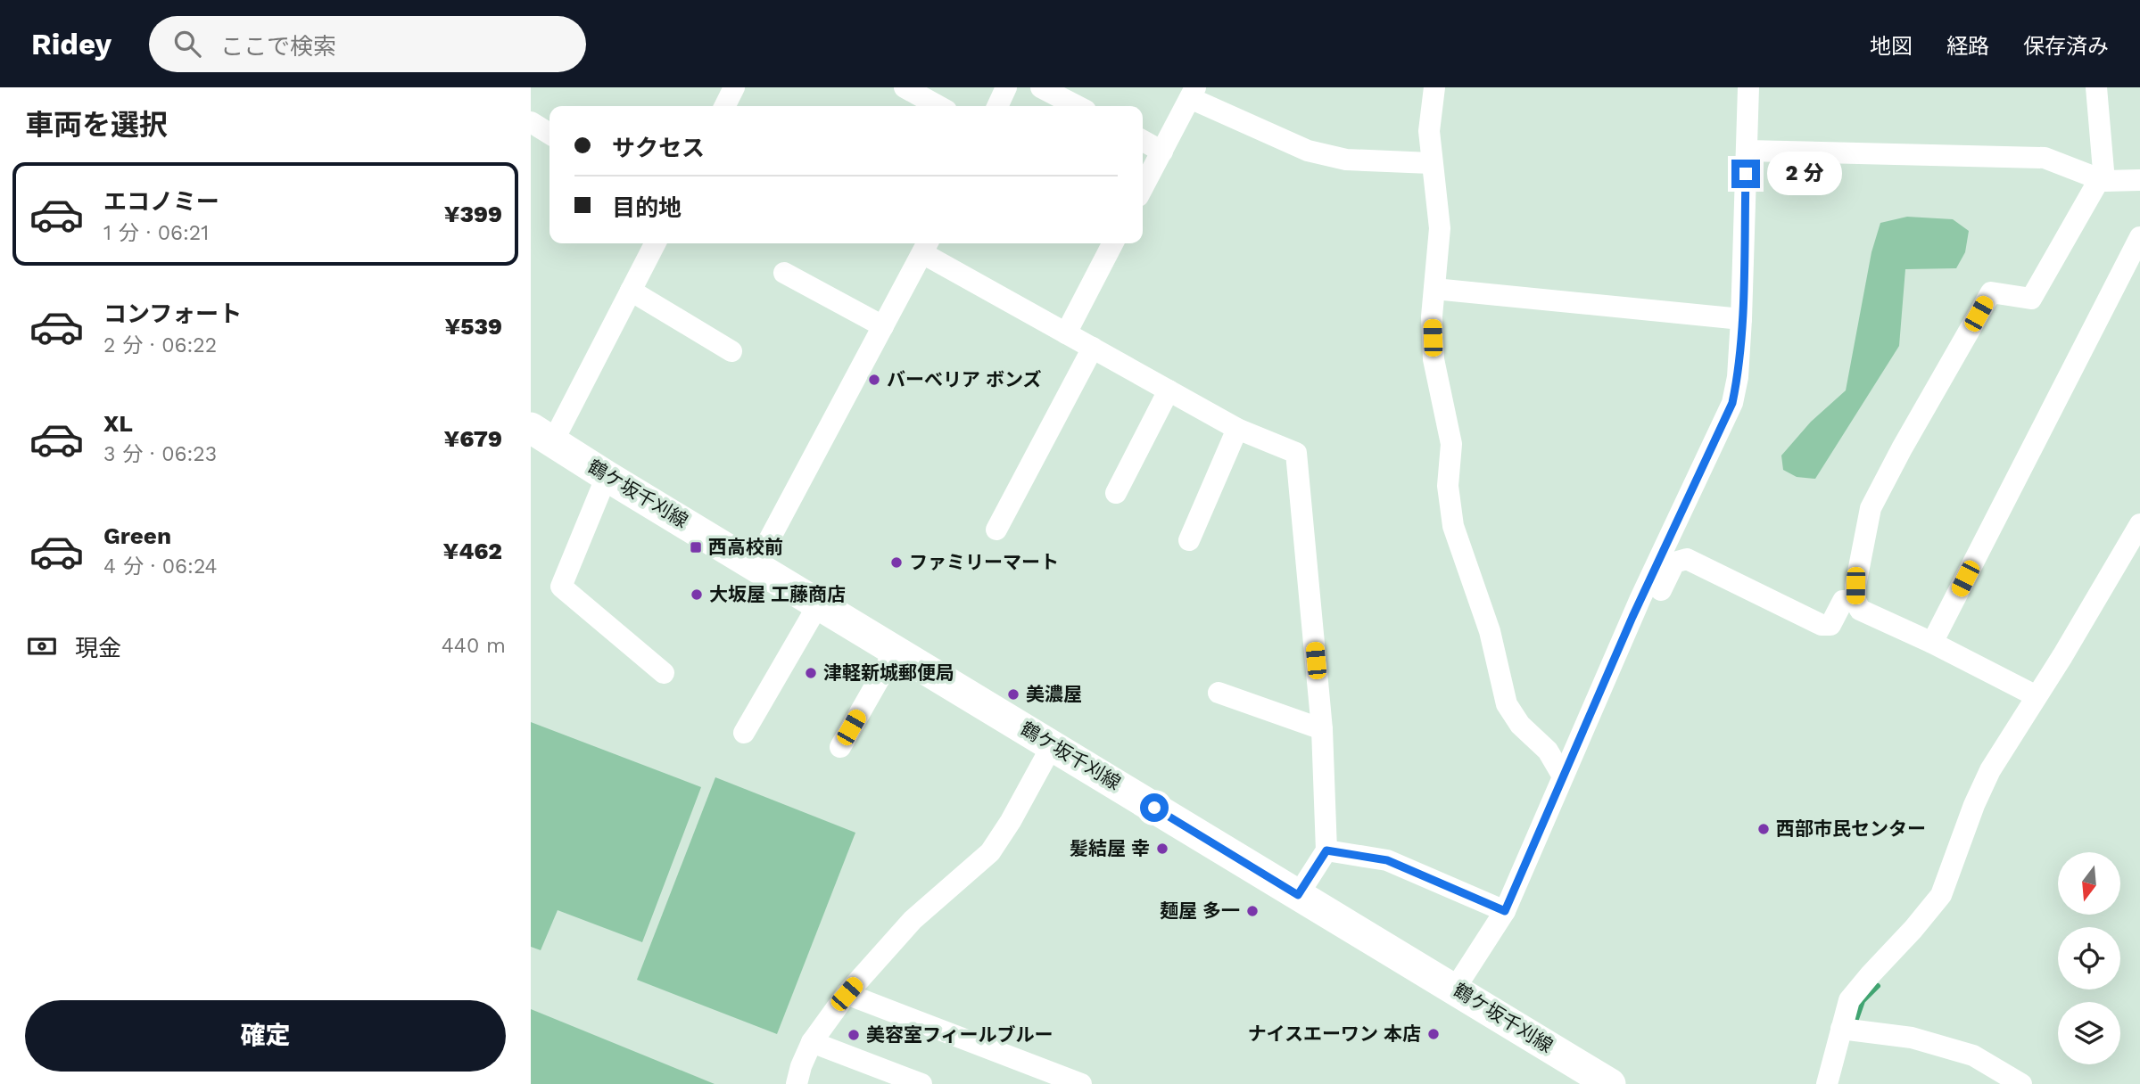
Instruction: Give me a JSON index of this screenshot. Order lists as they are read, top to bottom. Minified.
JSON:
{"streets":{"main road":["鶴ケ坂千刈線"]},"places":{"other":["バーべリア ボンズ","ファミリーマート","大坂屋 工藤商店","津軽新城郵便局","美濃屋","西部市民センター","髪結屋 幸","麺屋 多一","ナイスエーワン 本店","美容室フィールブルー"],"transit":["西高校前"]},"north":"bottom","page":{"header":"Ridey","search":"ここで検索","nav":["地図","経路","保存済み"],"heading":"車両を選択","banner":["サクセス","目的地"],"bubble":"2 分","list":[{"name":"エコノミー","note":"1 分 · 06:21","value":"¥399"},{"name":"コンフォート","note":"2 分 · 06:22","value":"¥539"},{"name":"XL","note":"3 分 · 06:23","value":"¥679"},{"name":"Green","note":"4 分 · 06:24","value":"¥462"}],"pay":["現金","440 m"],"buttons":"確定"}}
